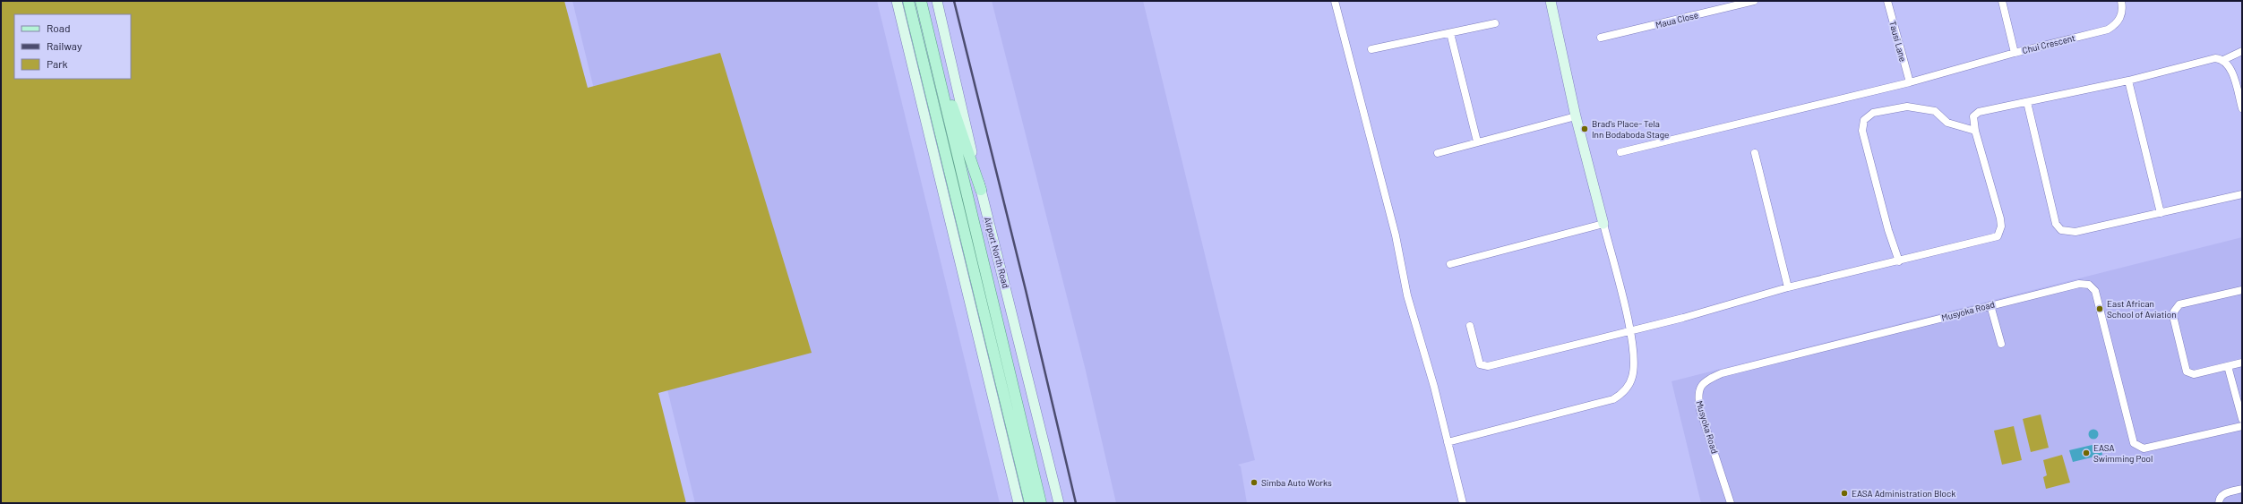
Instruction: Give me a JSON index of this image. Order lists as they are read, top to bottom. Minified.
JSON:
{"streets":{"main road":["Airport North Road"],"street":["Maua Close","Tausi Lane","Chui Crescent","Musyoka Road"]},"places":["Brad's Place- Tela Inn Bodaboda Stage","East African School of Aviation","EASA Swimming Pool","Simba Auto Works","EASA Administration Block"],"legend":["Road","Railway","Park"]}
